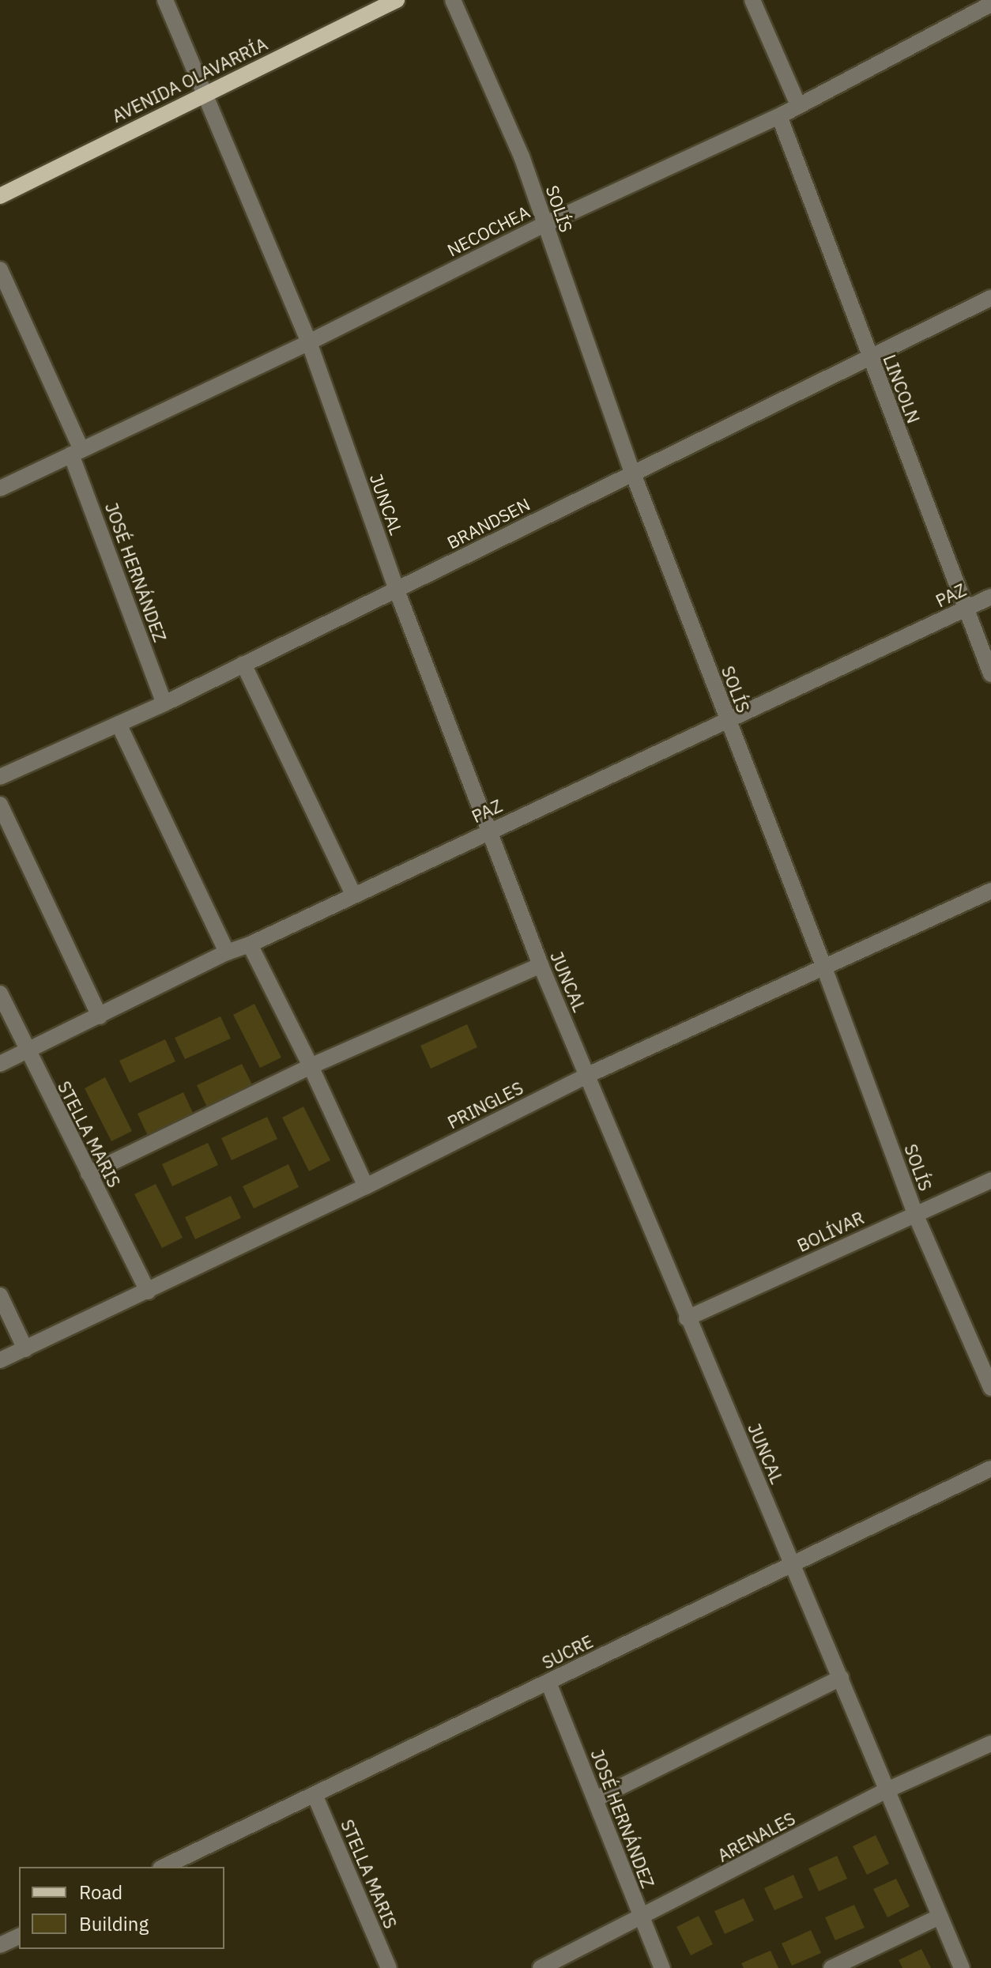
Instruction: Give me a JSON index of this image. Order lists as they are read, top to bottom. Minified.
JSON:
{"streets":{"main road":["AVENIDA OLAVARRÍA"],"street":["SOLÍS","NECOCHEA","LINCOLN","JUNCAL","BRANDSEN","JOSÉ HERNÁNDEZ","PAZ","PRINGLES","STELLA MARIS","BOLÍVAR","SUCRE","ARENALES"]},"crossings":[["AVENIDA OLAVARRÍA","JUNCAL"],["SOLÍS","NECOCHEA"],["SOLÍS","BRANDSEN"],["SOLÍS","PAZ"],["SOLÍS","PRINGLES"],["SOLÍS","BOLÍVAR"],["NECOCHEA","LINCOLN"],["NECOCHEA","JUNCAL"],["NECOCHEA","JOSÉ HERNÁNDEZ"],["LINCOLN","BRANDSEN"],["LINCOLN","PAZ"],["JUNCAL","BRANDSEN"],["JUNCAL","PAZ"],["JUNCAL","PRINGLES"],["JUNCAL","BOLÍVAR"],["JUNCAL","SUCRE"],["JUNCAL","ARENALES"],["BRANDSEN","JOSÉ HERNÁNDEZ"],["JOSÉ HERNÁNDEZ","SUCRE"],["JOSÉ HERNÁNDEZ","ARENALES"],["PAZ","STELLA MARIS"],["PRINGLES","STELLA MARIS"],["STELLA MARIS","SUCRE"]],"legend":["Road","Building"]}
